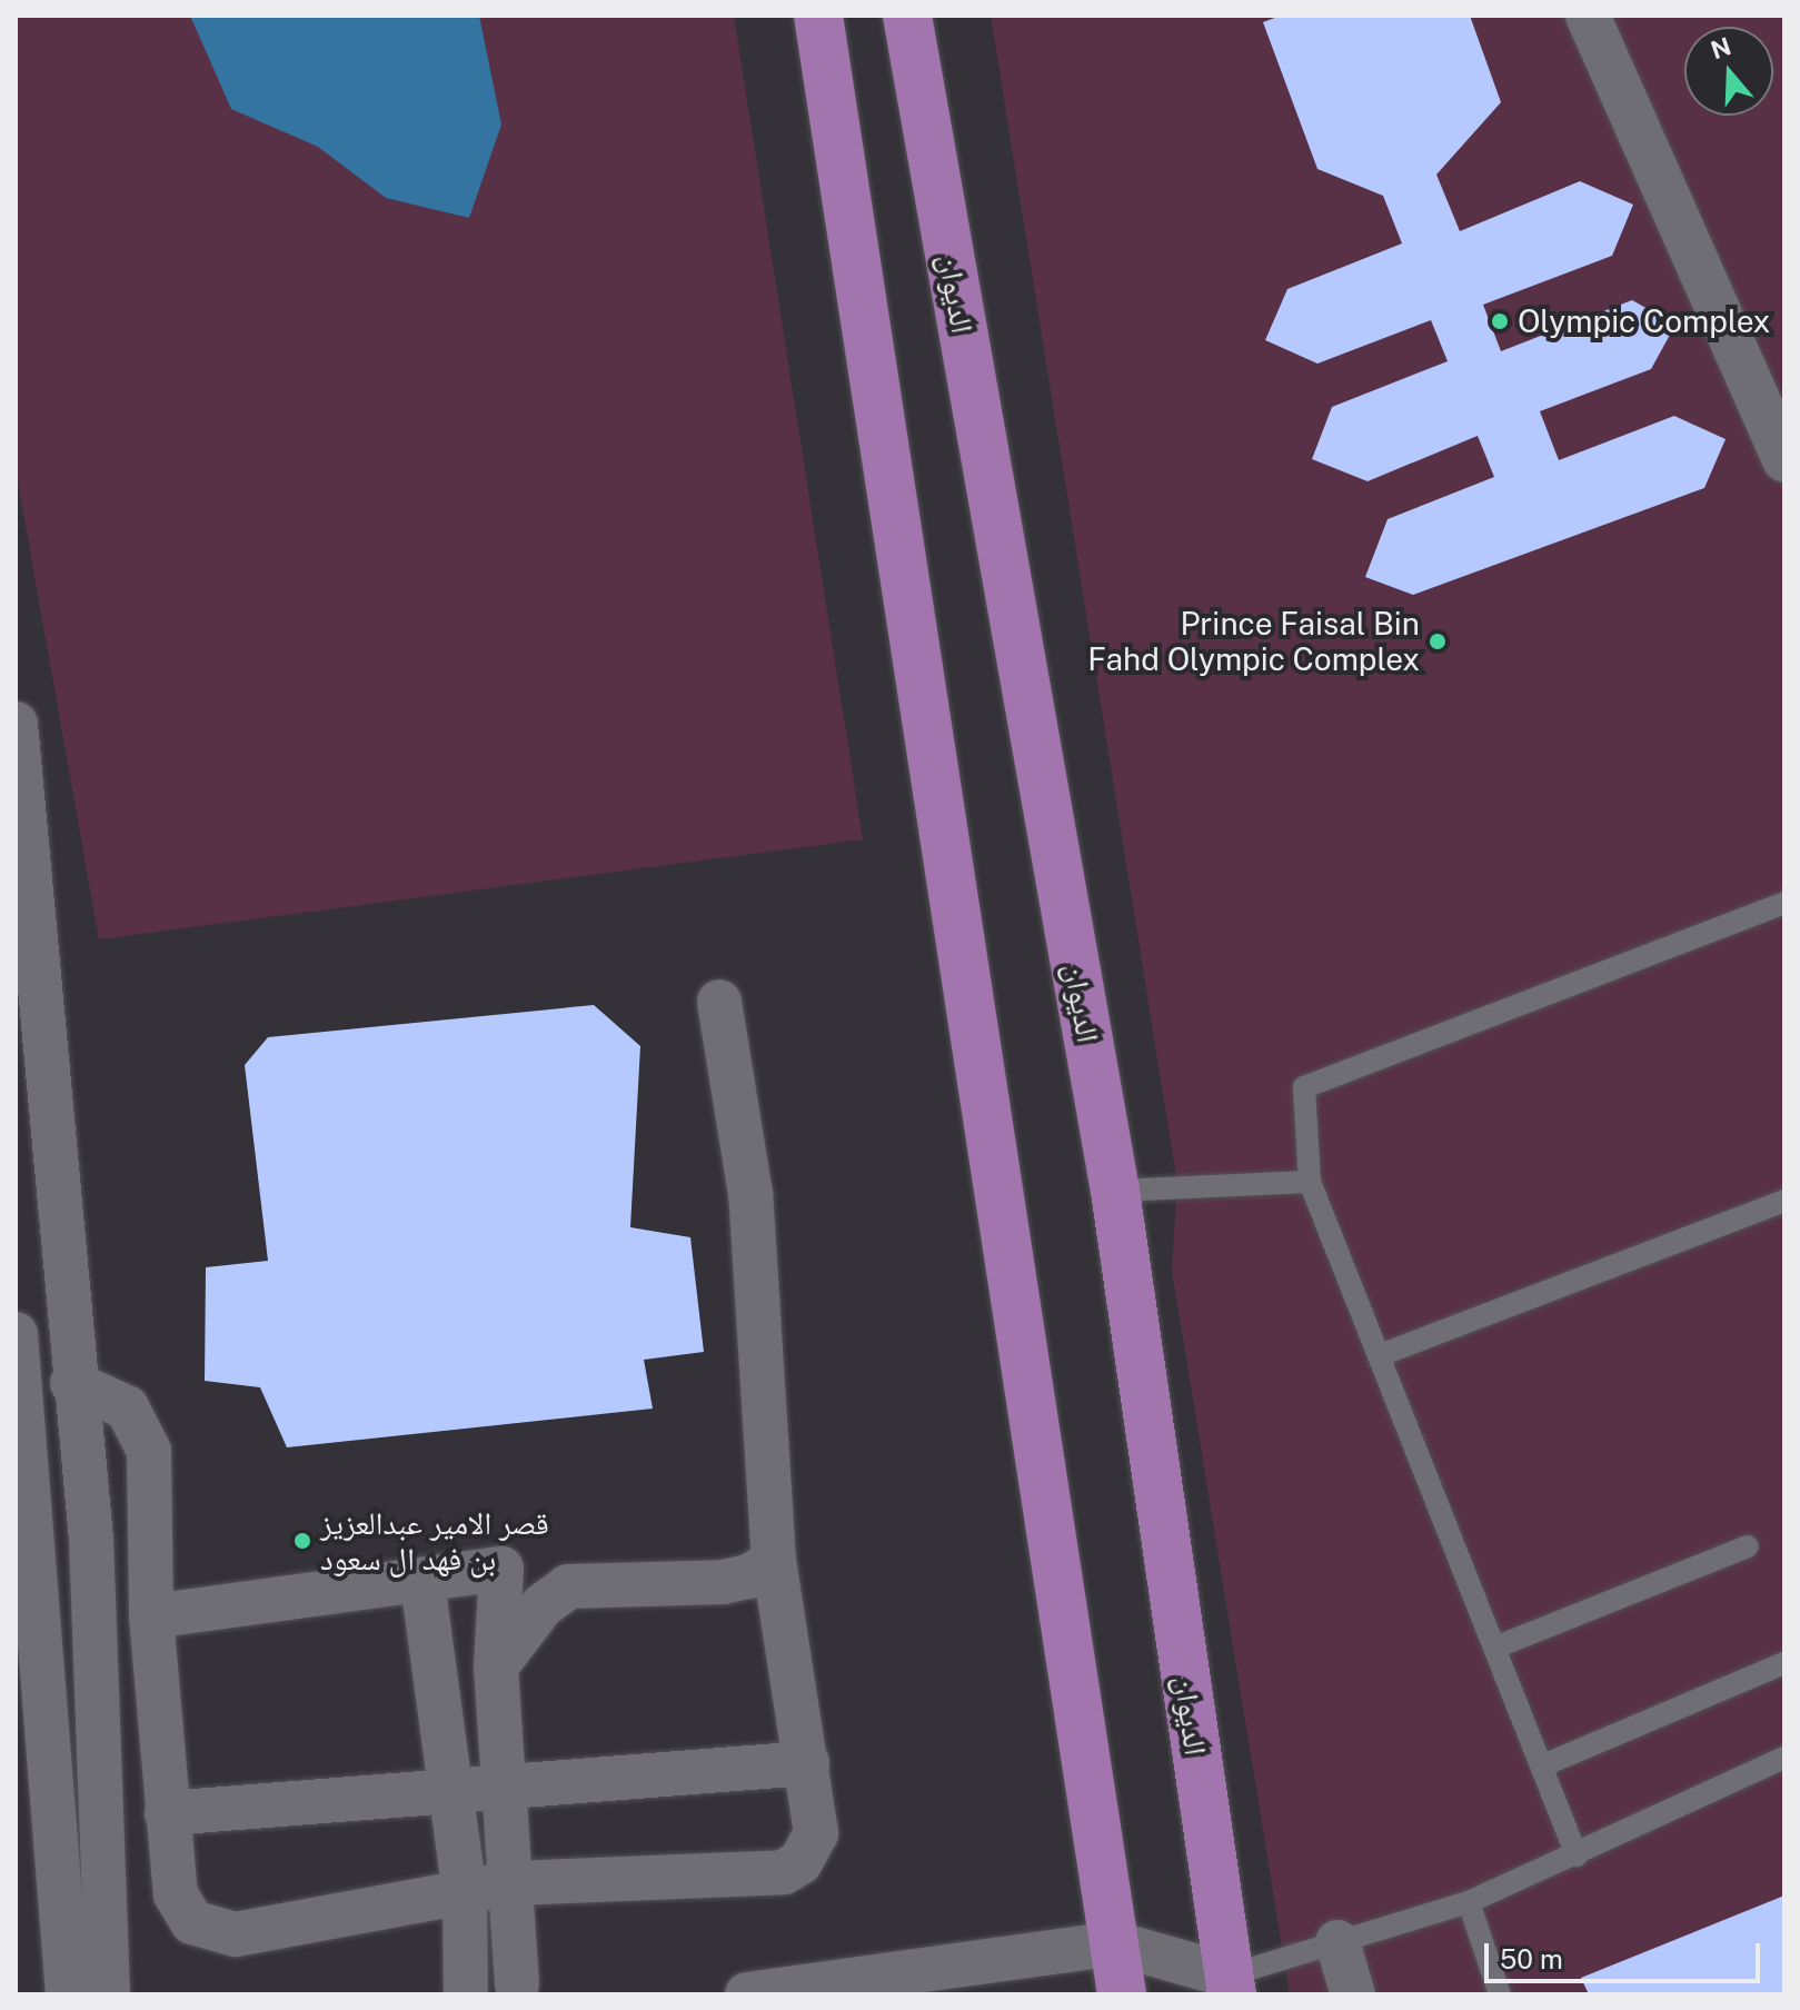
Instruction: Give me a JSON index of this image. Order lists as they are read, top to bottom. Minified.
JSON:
{"streets":{"main road":["الديوان"]},"places":["Olympic Complex","Prince Faisal Bin Fahd Olympic Complex","قصر الامير عبدالعزيز بن فهد ال سعود"],"scale_bar":"50 m","north":"top"}
